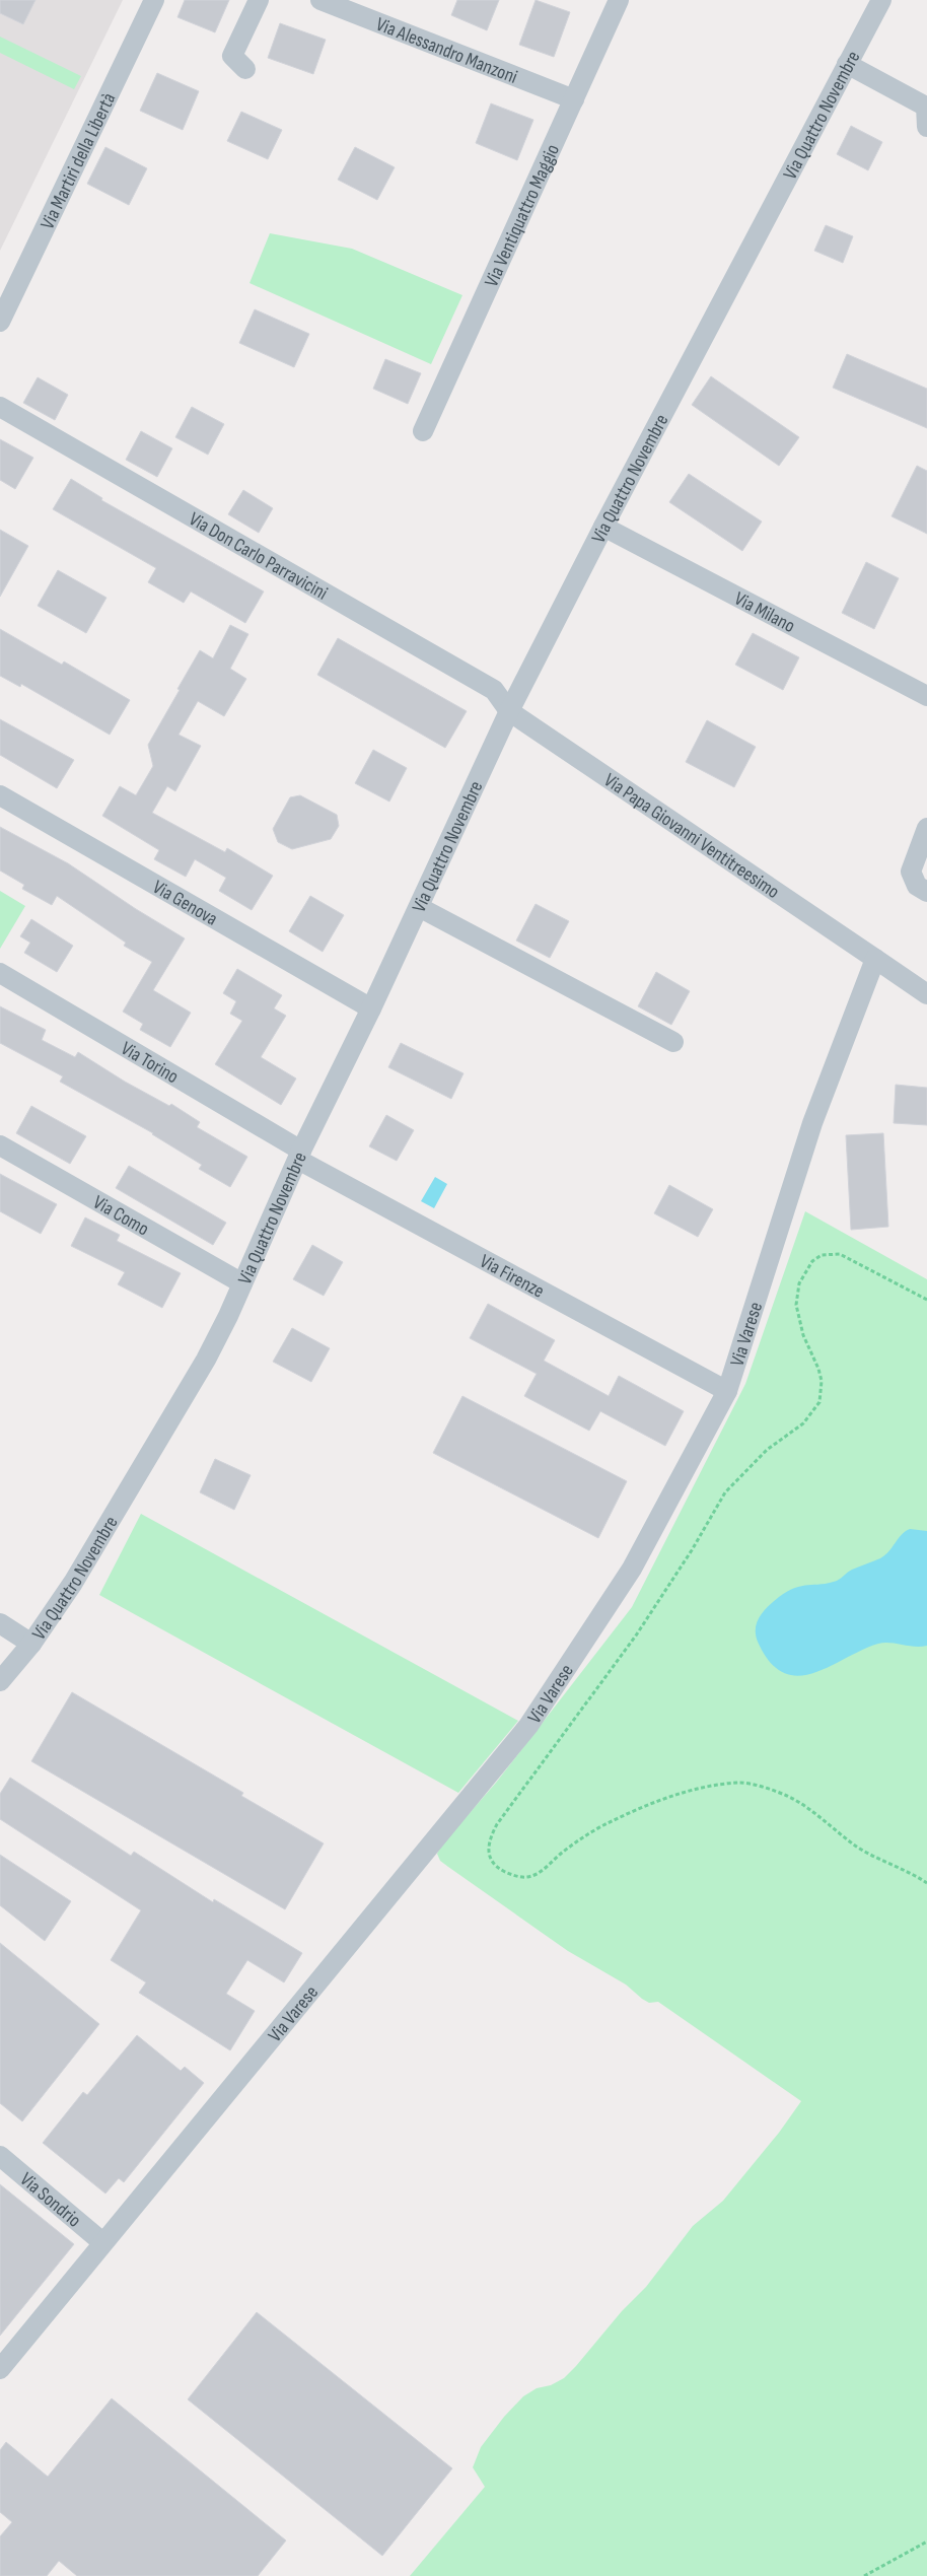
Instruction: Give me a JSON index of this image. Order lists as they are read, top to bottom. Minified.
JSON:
{"streets":{"street":["Via Alessandro Manzoni","Via Quattro Novembre","Via Martiri della Libertà","Via Ventiquattro Maggio","Via Don Carlo Parravicini","Via Milano","Via Papa Giovanni Ventitreesimo","Via Genova","Via Torino","Via Como","Via Firenze","Via Varese","Via Sondrio"]},"crossings":[["Via Alessandro Manzoni","Via Ventiquattro Maggio"],["Via Quattro Novembre","Via Don Carlo Parravicini"],["Via Quattro Novembre","Via Milano"],["Via Quattro Novembre","Via Papa Giovanni Ventitreesimo"],["Via Quattro Novembre","Via Genova"],["Via Quattro Novembre","Via Torino"],["Via Quattro Novembre","Via Como"],["Via Quattro Novembre","Via Firenze"],["Via Don Carlo Parravicini","Via Papa Giovanni Ventitreesimo"],["Via Papa Giovanni Ventitreesimo","Via Varese"],["Via Torino","Via Firenze"],["Via Firenze","Via Varese"],["Via Varese","Via Sondrio"]]}
